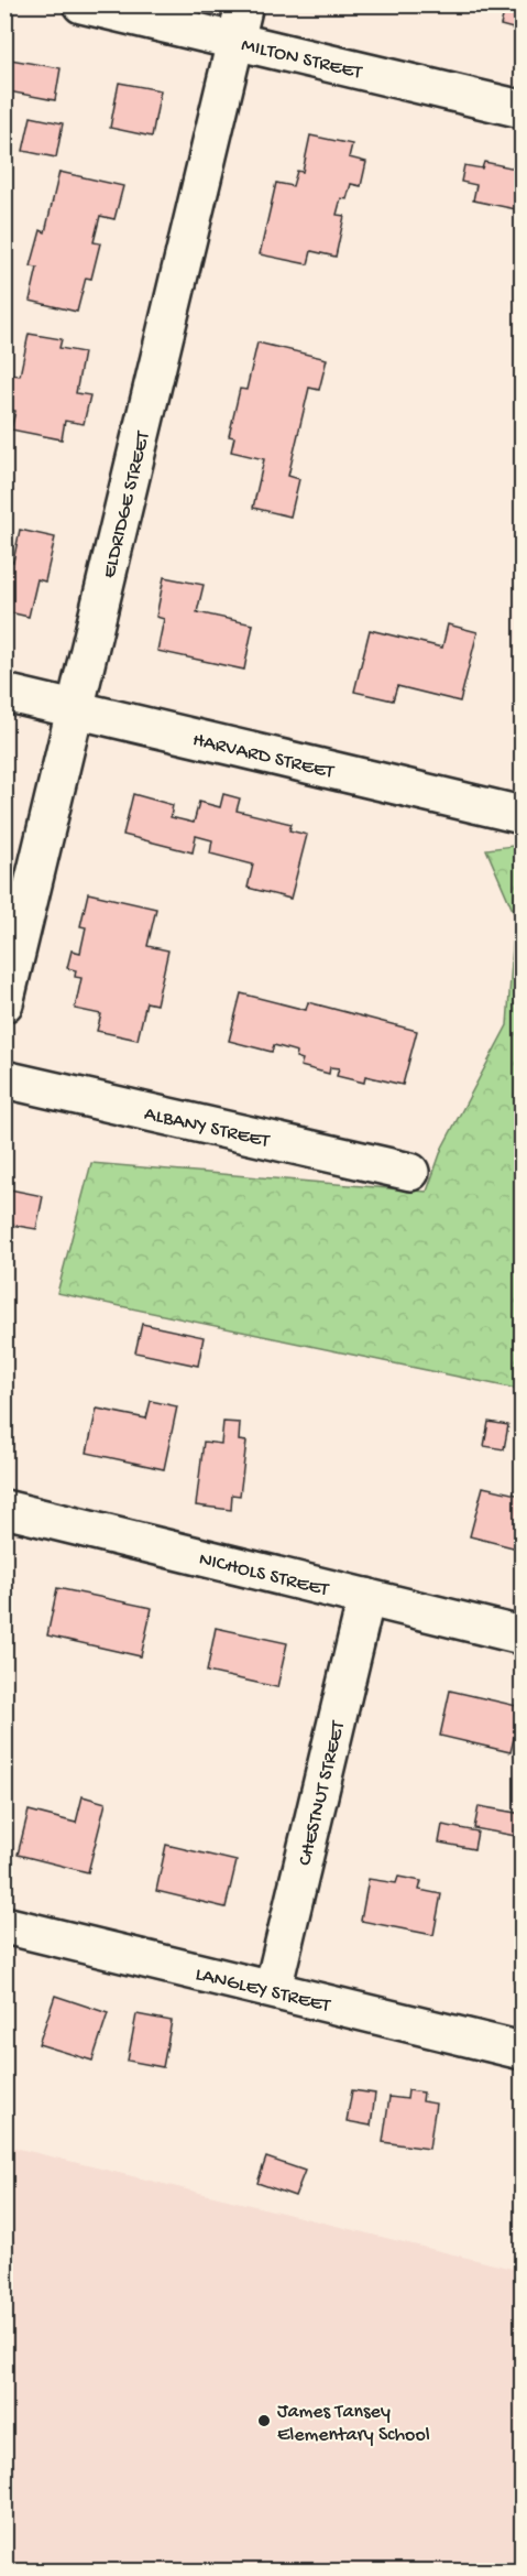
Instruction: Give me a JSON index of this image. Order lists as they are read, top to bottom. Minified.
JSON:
{"streets":{"street":["MILTON STREET","ELDRIDGE STREET","HARVARD STREET","ALBANY STREET","NICHOLS STREET","CHESTNUT STREET","LANGLEY STREET"]},"crossings":[["MILTON STREET","ELDRIDGE STREET"],["ELDRIDGE STREET","HARVARD STREET"],["NICHOLS STREET","CHESTNUT STREET"],["CHESTNUT STREET","LANGLEY STREET"]],"places":["James Tansey Elementary School"]}
